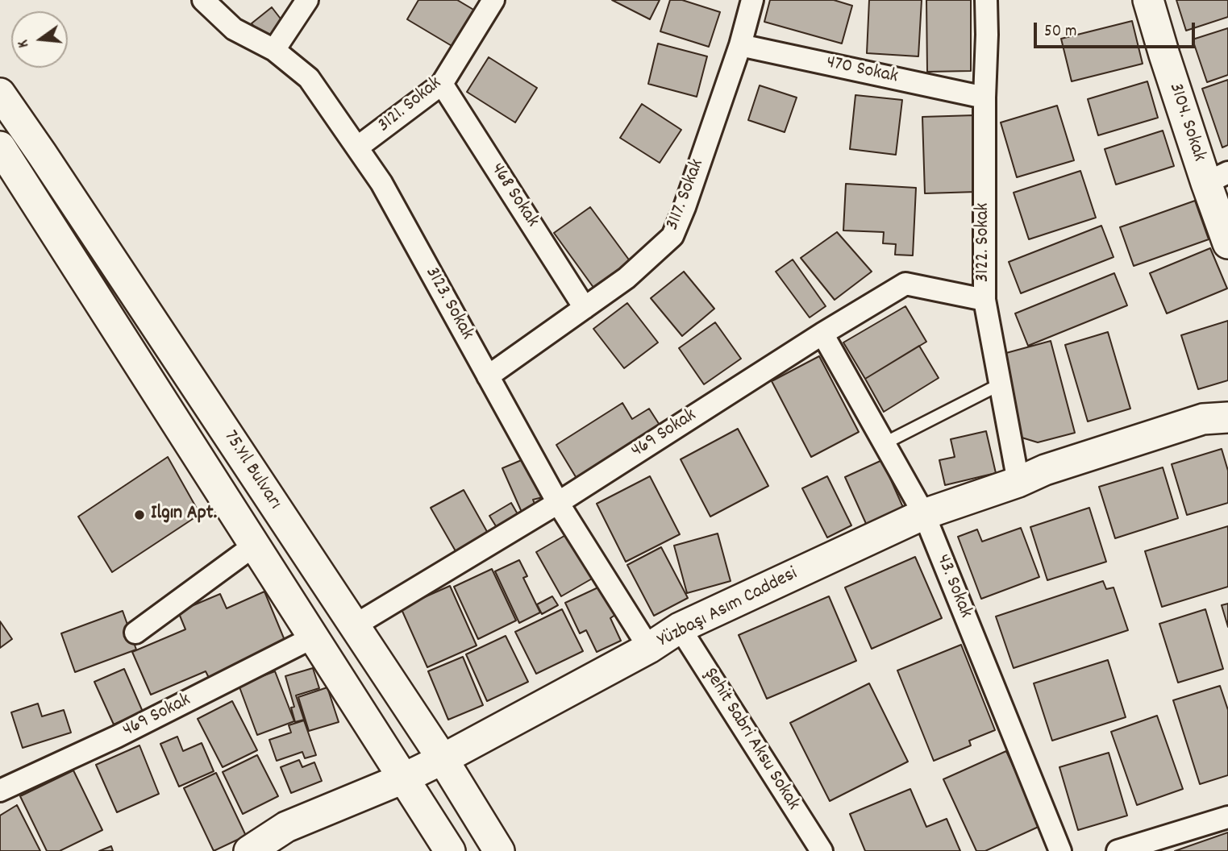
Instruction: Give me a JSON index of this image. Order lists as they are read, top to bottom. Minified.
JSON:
{"streets":{"main road":["3104. Sokak","75.Yıl Bulvarı","Yüzbaşı Asım Caddesi"],"street":["470 Sokak","3121. Sokak","3117. Sokak","468 Sokak","3122. Sokak","3123. Sokak","469 Sokak","43. Sokak","Şehit Sabri Aksu Sokak"]},"crossings":[["470 Sokak","3117. Sokak"],["470 Sokak","3122. Sokak"],["3121. Sokak","468 Sokak"],["3121. Sokak","3123. Sokak"],["3117. Sokak","468 Sokak"],["3117. Sokak","3123. Sokak"],["3122. Sokak","469 Sokak"],["3122. Sokak","Yüzbaşı Asım Caddesi"],["3123. Sokak","469 Sokak"],["3123. Sokak","Yüzbaşı Asım Caddesi"],["469 Sokak","75.Yıl Bulvarı"],["469 Sokak","43. Sokak"],["75.Yıl Bulvarı","Yüzbaşı Asım Caddesi"],["43. Sokak","Yüzbaşı Asım Caddesi"],["Yüzbaşı Asım Caddesi","Şehit Sabri Aksu Sokak"]],"places":["Ilgın Apt."],"scale_bar":"50 m","north":"left"}
